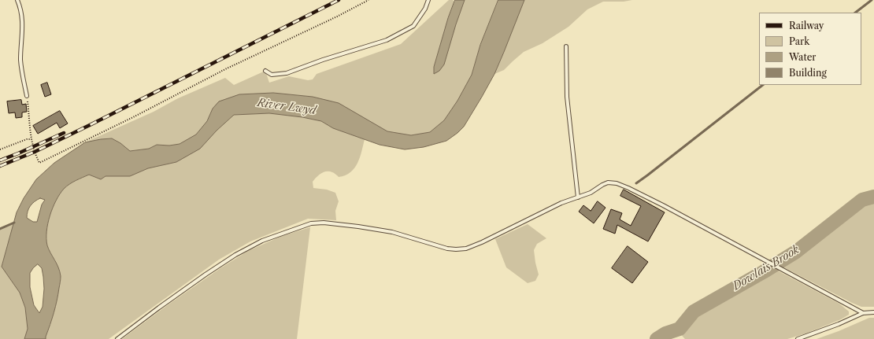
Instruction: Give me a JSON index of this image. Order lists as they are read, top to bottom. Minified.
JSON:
{"water":["River Lwyd","Dowlais Brook"],"legend":["Railway","Park","Water","Building"]}
